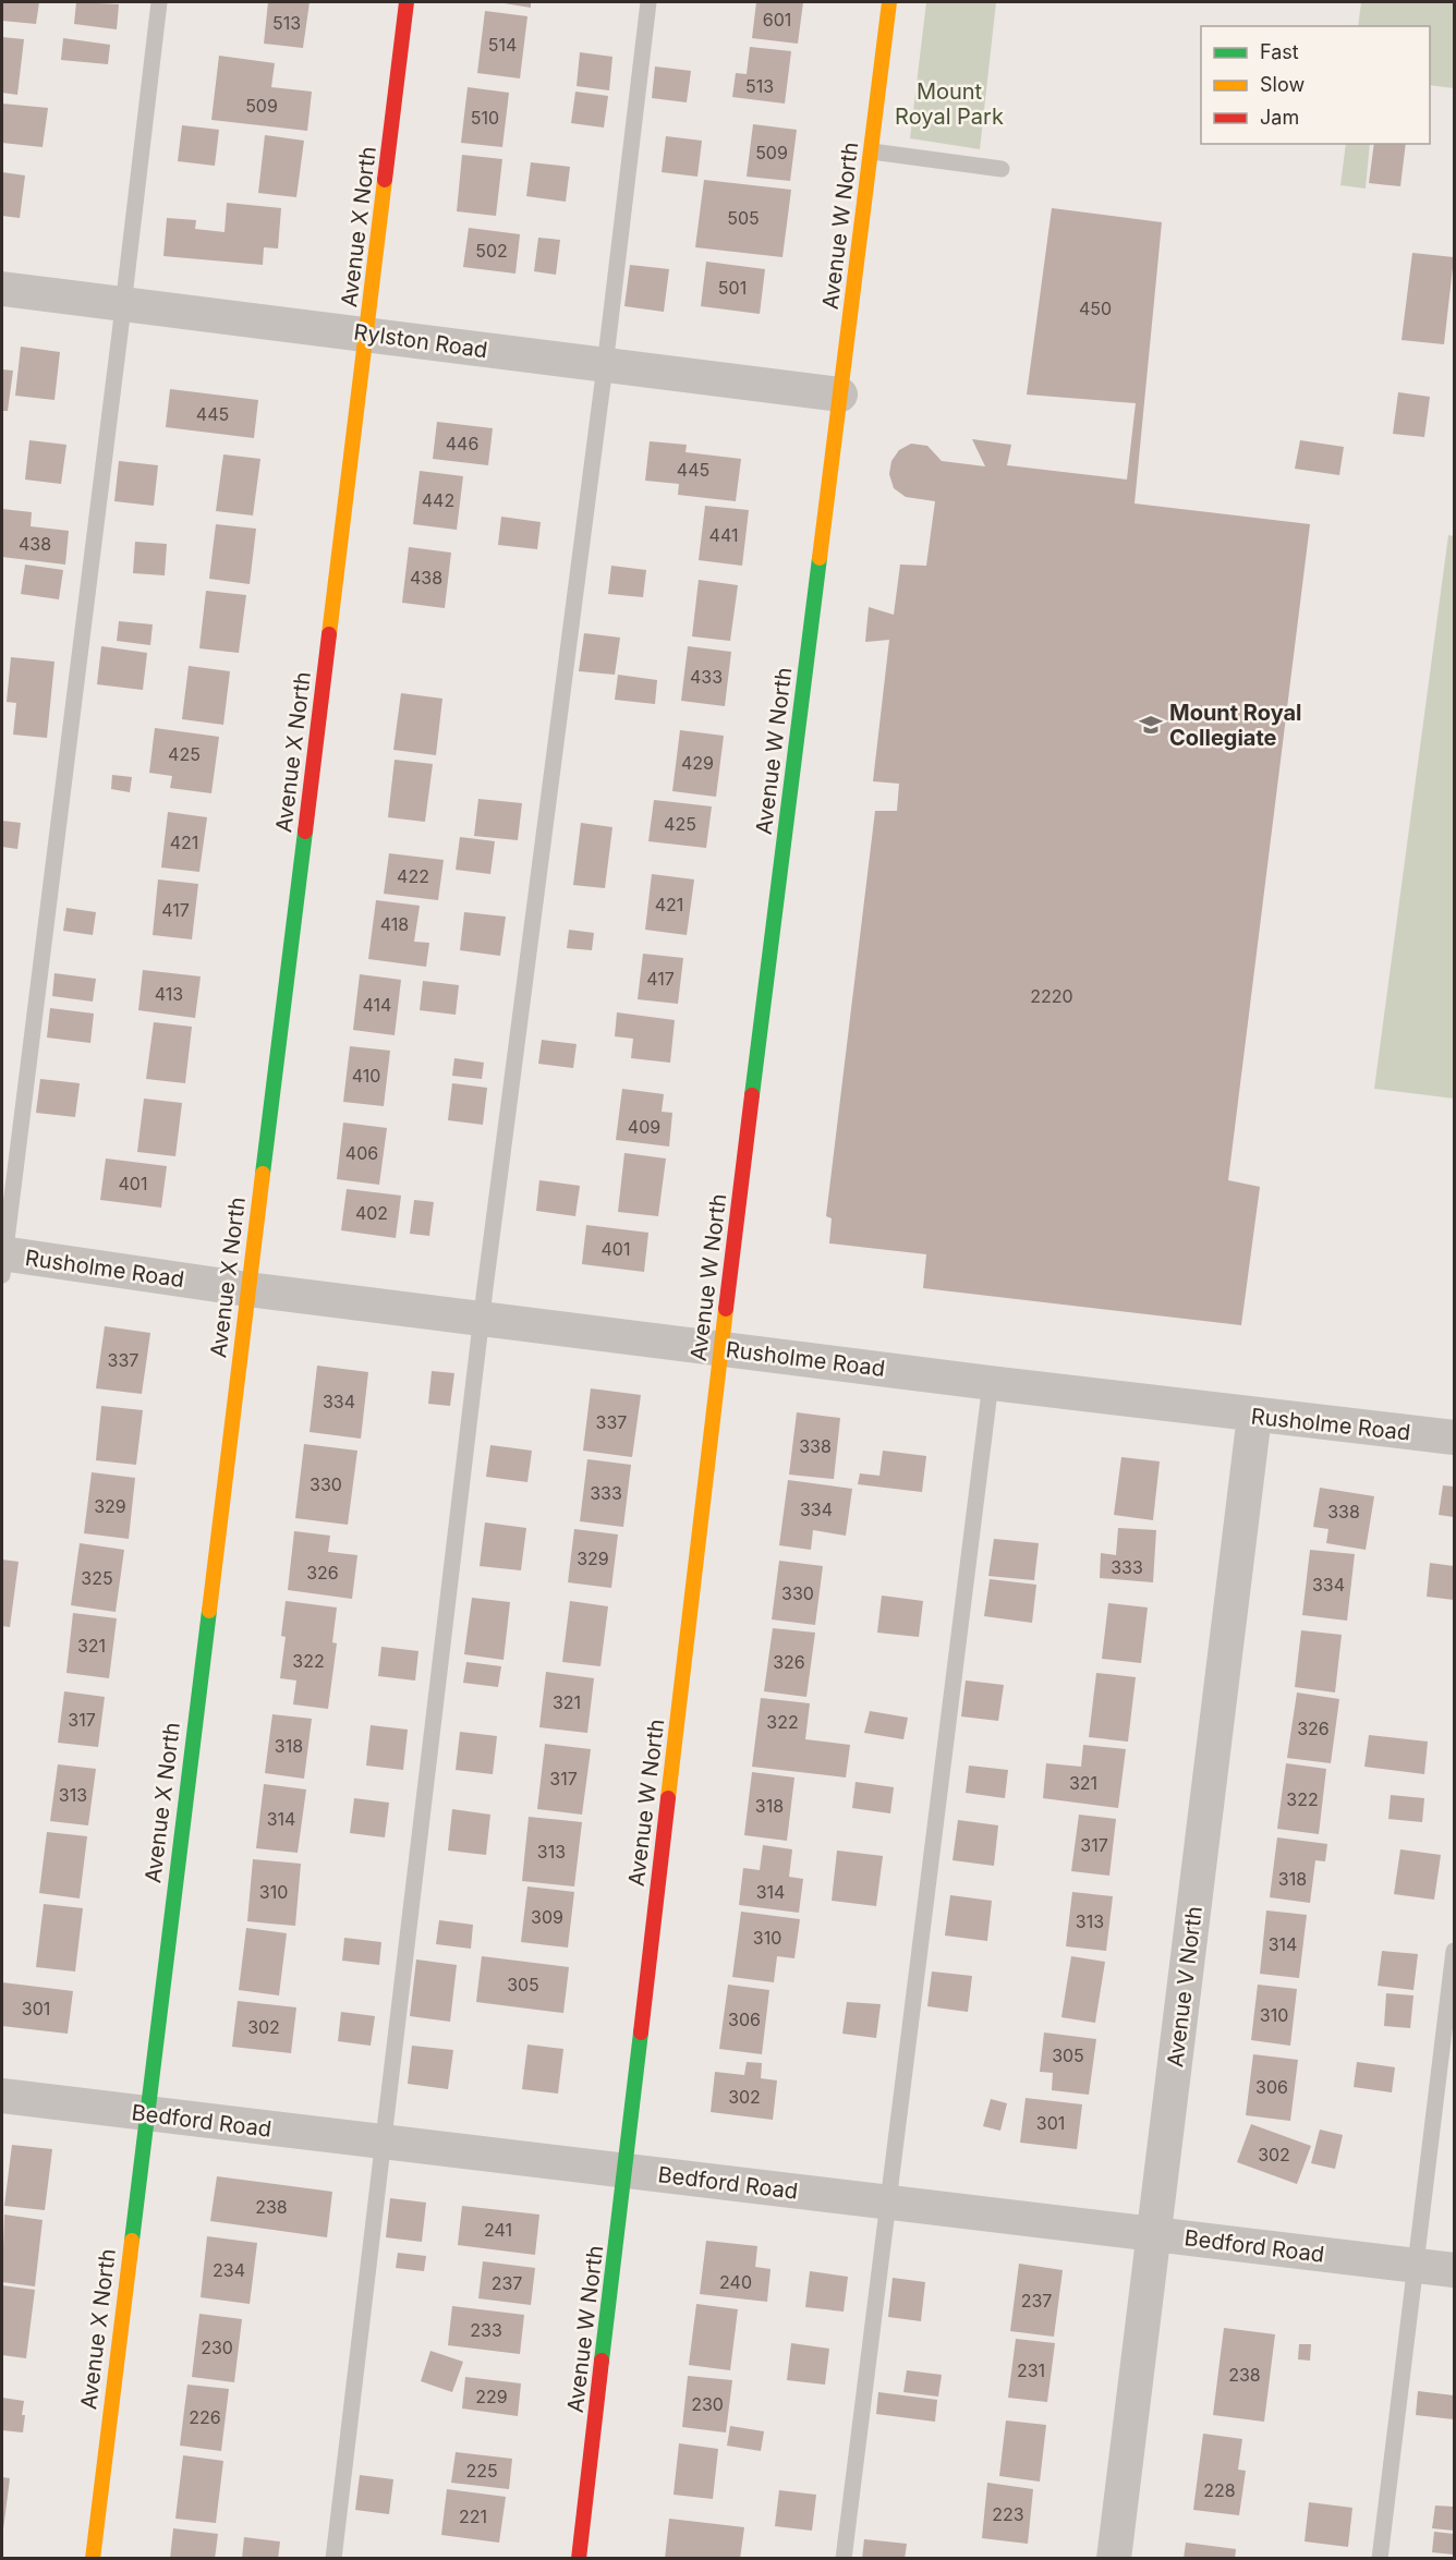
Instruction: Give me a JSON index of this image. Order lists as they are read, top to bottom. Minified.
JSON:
{"streets":{"street":["Avenue W North","Avenue X North","Rylston Road","Rusholme Road","Avenue V North","Bedford Road"]},"crossings":[["Avenue W North","Rylston Road"],["Avenue W North","Rusholme Road"],["Avenue W North","Bedford Road"],["Avenue X North","Rylston Road"],["Avenue X North","Rusholme Road"],["Avenue X North","Bedford Road"],["Rusholme Road","Avenue V North"],["Avenue V North","Bedford Road"]],"parks":["Mount Royal Park"],"places":{"school or university":["Mount Royal Collegiate"]},"house_numbers":["601","513","514","513","509","510","509","505","502","501","450","445","446","445","442","441","438","438","433","425","429","425","421","422","421","417","418","417","413","2220","414","410","409","406","401","402","401","337","334","337","338","330","333","329","334","338","329","333","326","325","334","330","321","322","326","321","317","322","326","318","317","321","313","322","318","314","317","313","318","310","314","309","313","310","314","305","301","310","306","302","305","306","302","301","302","238","241","234","240","237","237","233","230","231","238","229","230","226","225","228","223","221"],"legend":["Fast","Slow","Jam"]}
